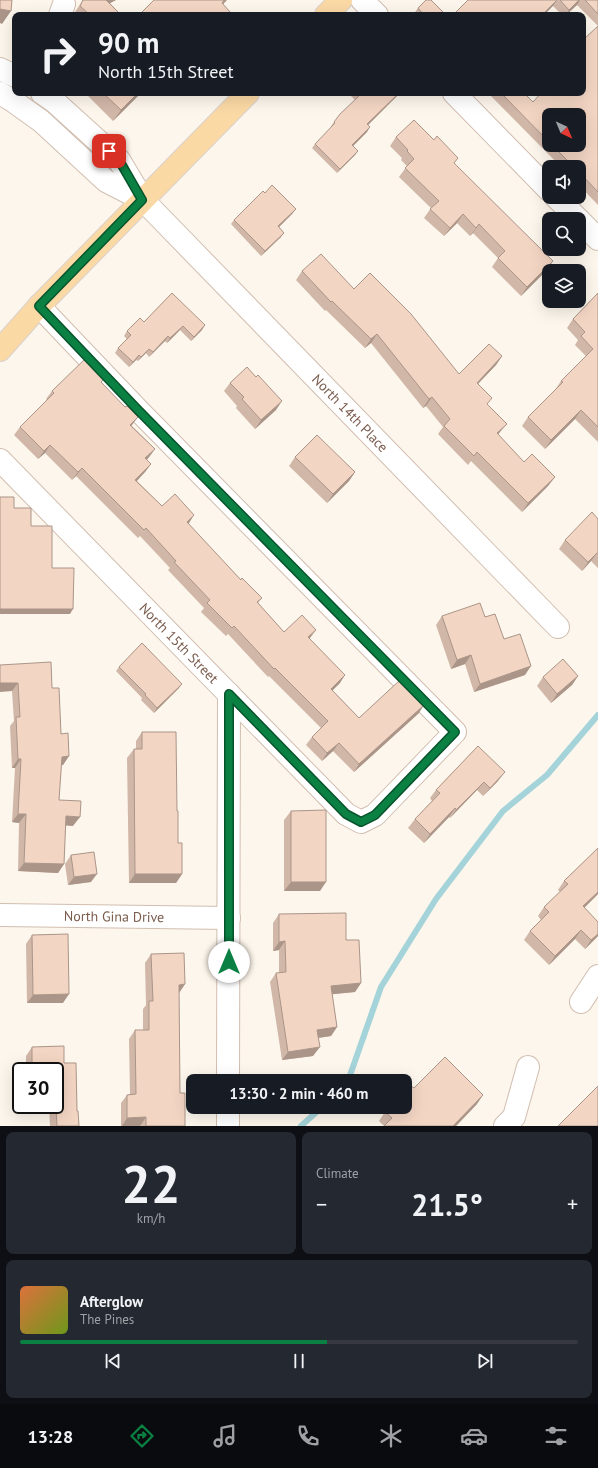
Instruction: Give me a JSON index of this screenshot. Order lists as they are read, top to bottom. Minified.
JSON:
{"streets":{"street":["North 14th Place","North 15th Street","North Gina Drive"]},"north":"bottom right","page":{"turn":["90 m","North 15th Street"],"limit":"30","trip":"13:30 · 2 min · 460 m","tile":[["22","km/h"],"Climate"],"heat":["−","21.5°","+"],"song":["Afterglow","The Pines"],"tabs":"13:28"}}
